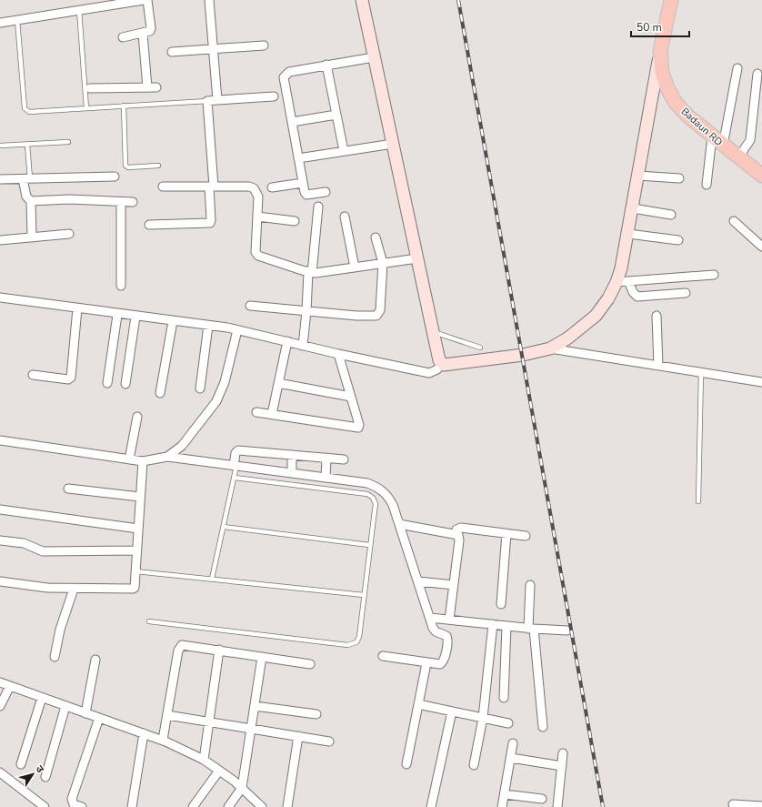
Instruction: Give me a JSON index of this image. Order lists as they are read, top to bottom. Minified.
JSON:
{"streets":{"main road":["Badaun RD"]},"scale_bar":"50 m","north":"top right"}
